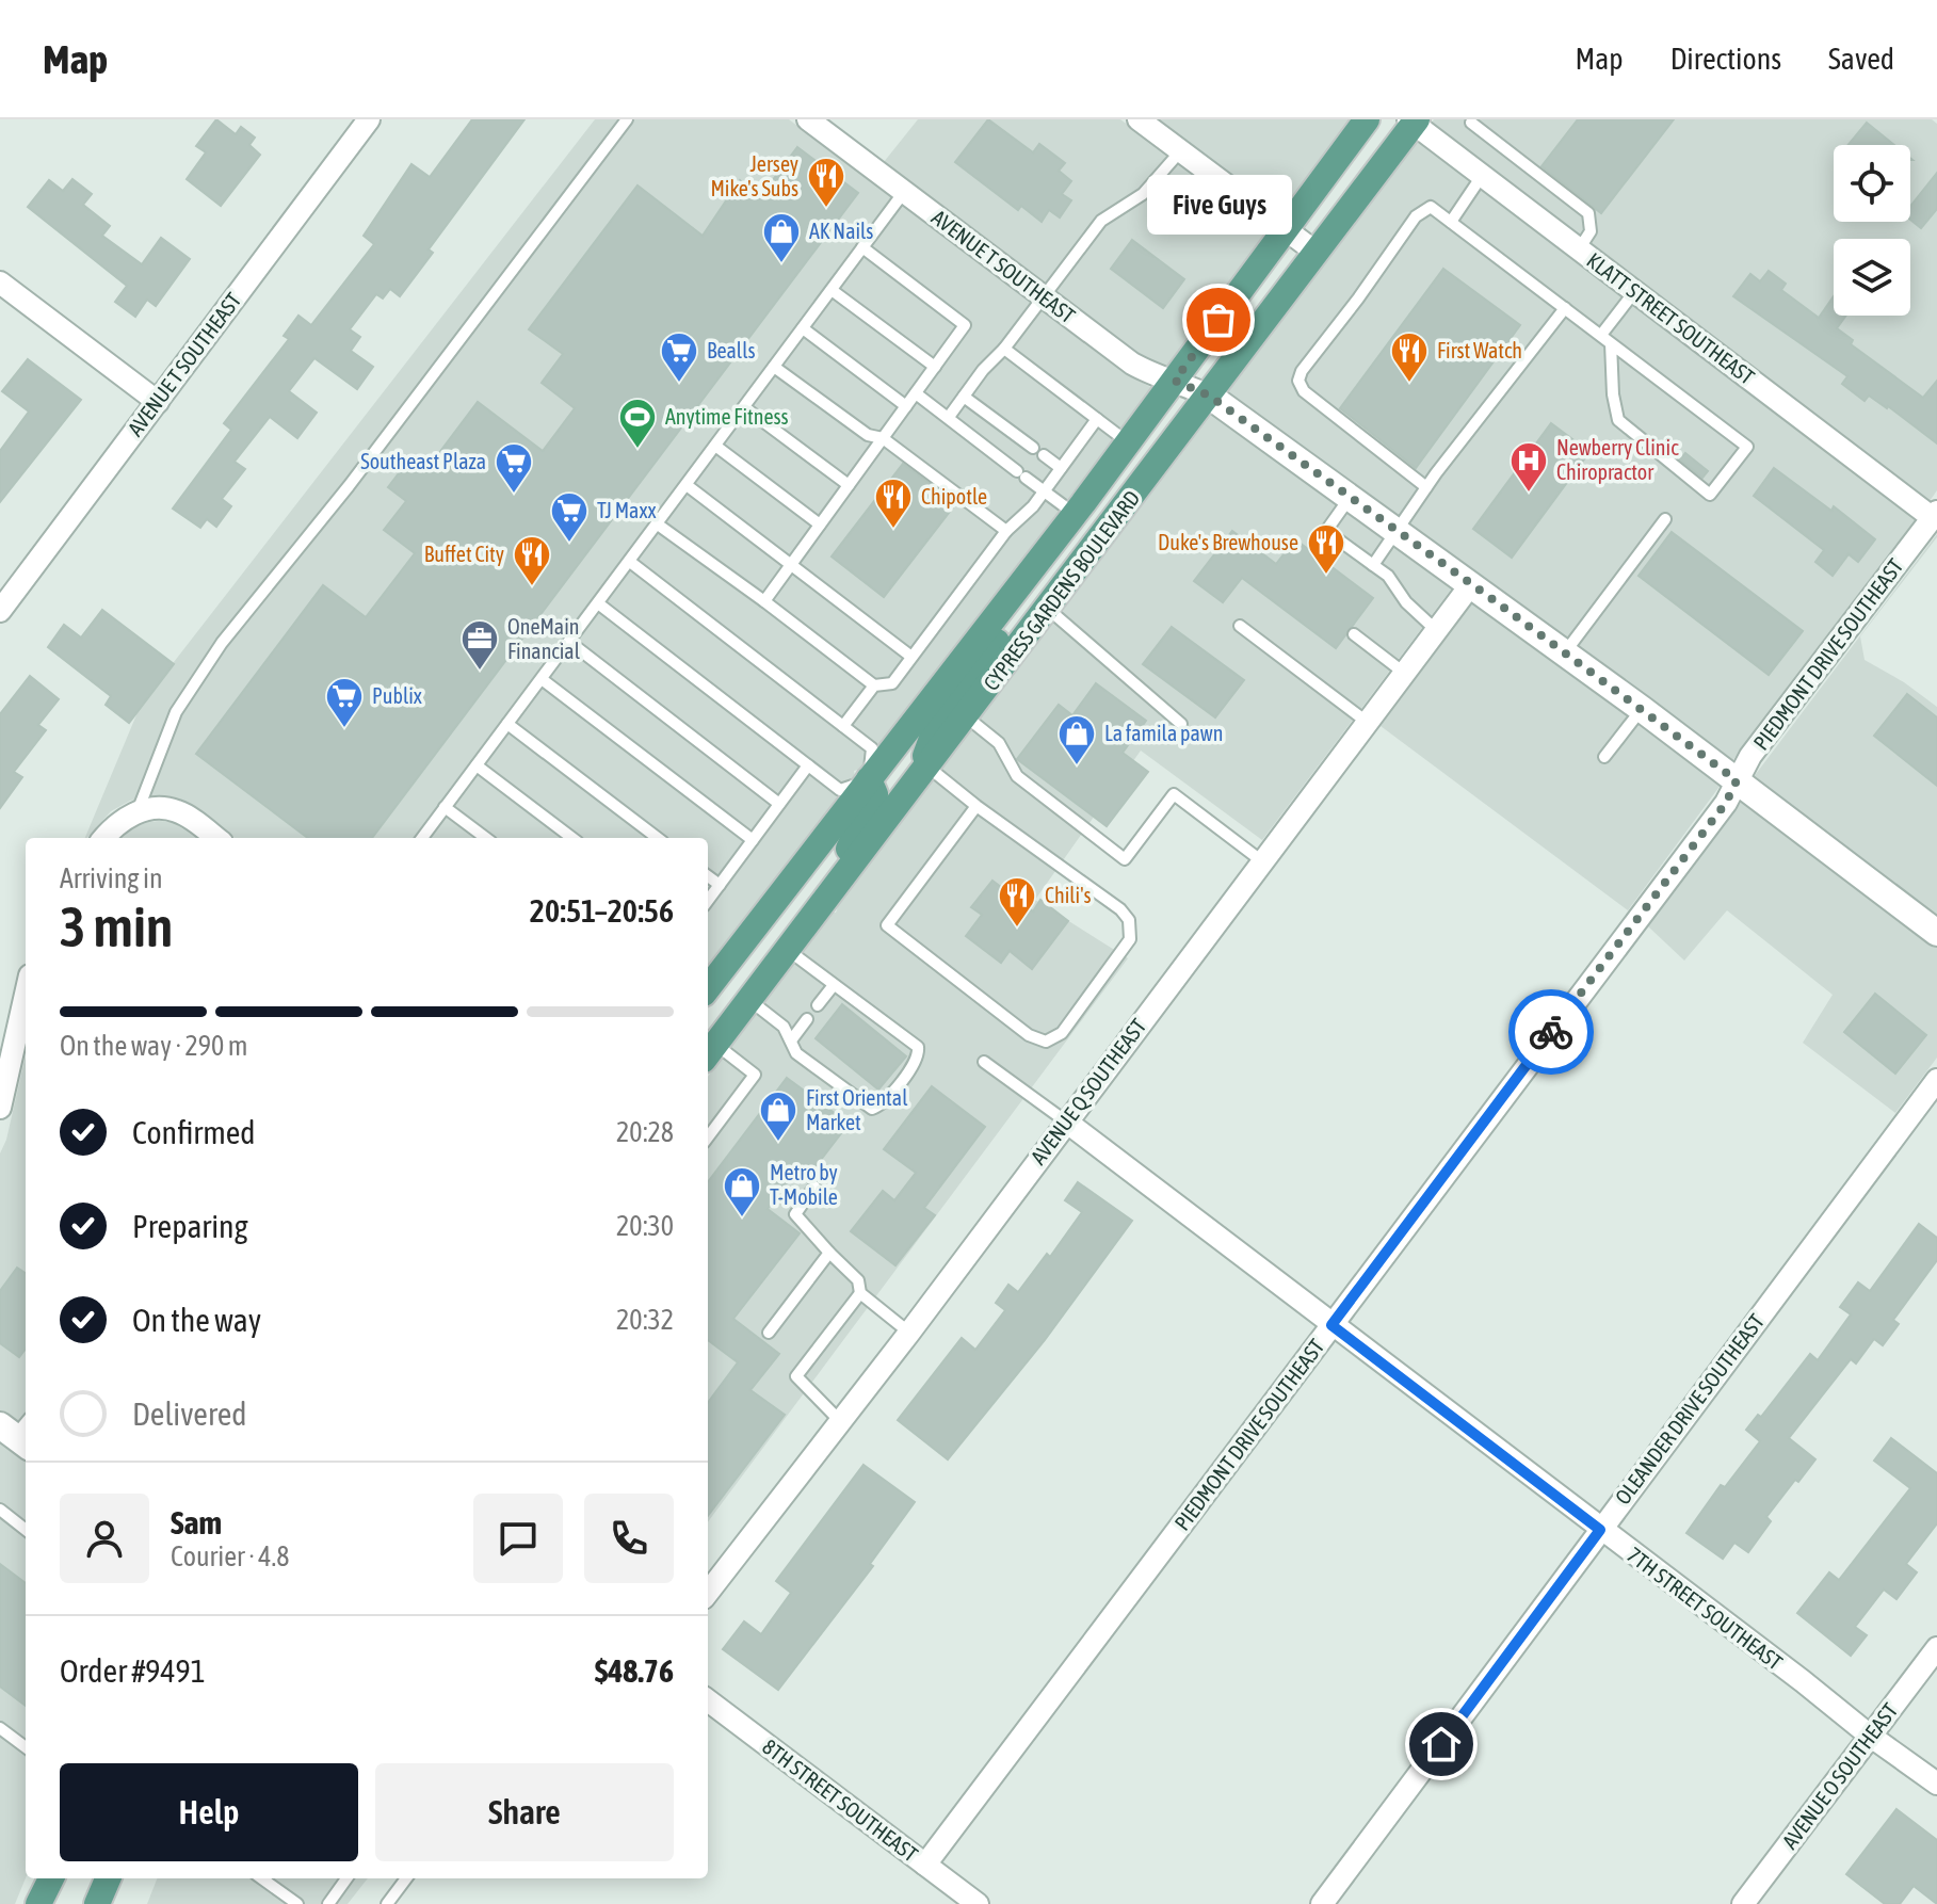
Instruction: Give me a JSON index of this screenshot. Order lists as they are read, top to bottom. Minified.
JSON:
{"streets":{"main road":["CYPRESS GARDENS BOULEVARD"],"street":["AVENUE T SOUTHEAST","KLATT STREET SOUTHEAST","PIEDMONT DRIVE SOUTHEAST","AVENUE Q SOUTHEAST","OLEANDER DRIVE SOUTHEAST","7TH STREET SOUTHEAST","AVENUE O SOUTHEAST","8TH STREET SOUTHEAST"]},"crossings":[["AVENUE T SOUTHEAST","CYPRESS GARDENS BOULEVARD"],["KLATT STREET SOUTHEAST","CYPRESS GARDENS BOULEVARD"],["KLATT STREET SOUTHEAST","PIEDMONT DRIVE SOUTHEAST"],["PIEDMONT DRIVE SOUTHEAST","7TH STREET SOUTHEAST"],["PIEDMONT DRIVE SOUTHEAST","8TH STREET SOUTHEAST"],["AVENUE Q SOUTHEAST","7TH STREET SOUTHEAST"],["OLEANDER DRIVE SOUTHEAST","7TH STREET SOUTHEAST"],["7TH STREET SOUTHEAST","AVENUE O SOUTHEAST"]],"places":{"restaurant":["Jersey Mike's Subs","First Watch","Chipotle","Duke's Brewhouse","Buffet City","Chili's"],"shop":["AK Nails","La famila pawn","First Oriental Market","Metro by T-Mobile"],"other":["Five Guys"],"supermarket":["Bealls","Southeast Plaza","TJ Maxx","Publix"],"sports":["Anytime Fitness"],"hospital":["Newberry Clinic Chiropractor"],"office":["OneMain Financial"]},"page":{"header":"Map","nav":["Map","Directions","Saved"],"bubble":"Five Guys","heading":["3 min","Arriving in","20:51–20:56"],"panel":["Sam","Courier · 4.8","Order #9491","$48.76"],"bar":"On the way · 290 m","list":[["Confirmed","20:28"],["Preparing","20:30"],["On the way","20:32"],"Delivered"],"buttons":["Help","Share"]}}
